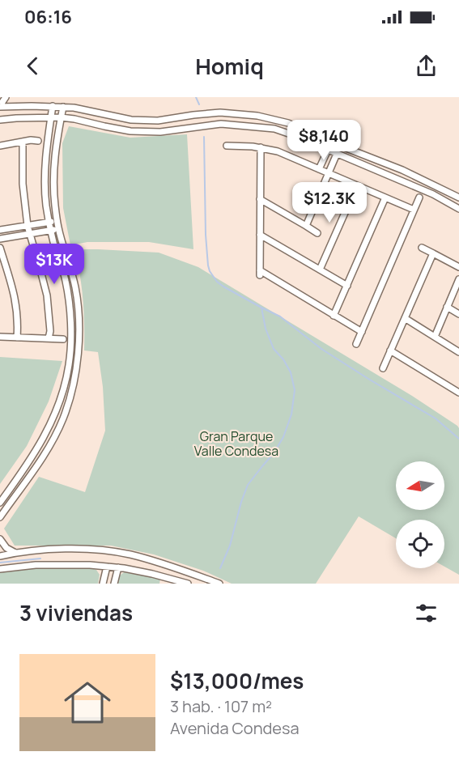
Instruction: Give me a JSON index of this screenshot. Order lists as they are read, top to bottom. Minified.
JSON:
{"parks":["Gran Parque Valle Condesa"],"north":"left","page":{"status":"06:16","header":"Homiq","price":["$8,140","$12.3K","$13K"],"heading":"3 viviendas","list":[{"name":"$13,000/mes","note":"3 hab. · 107 m² · Avenida Condesa"}]}}
